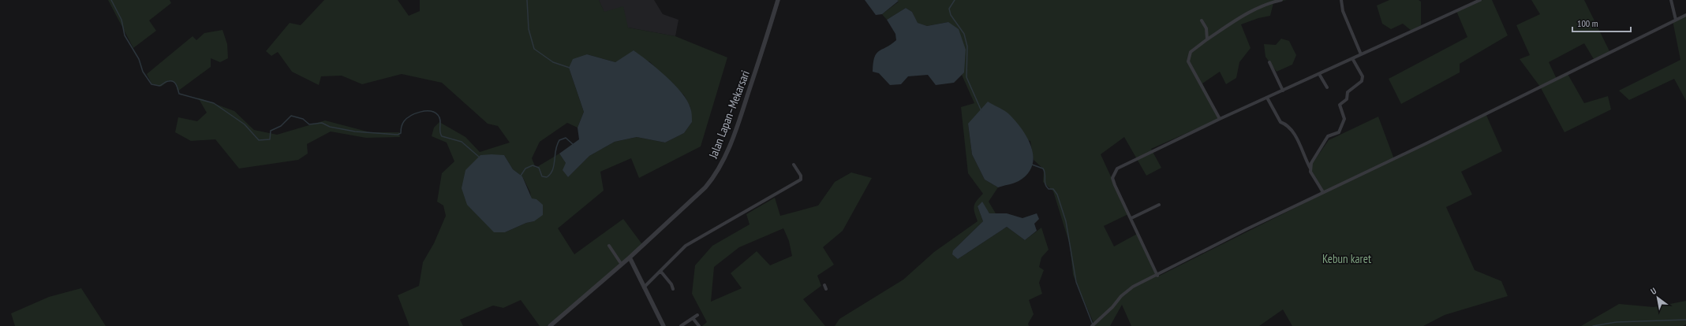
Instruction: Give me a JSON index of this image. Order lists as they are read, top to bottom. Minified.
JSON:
{"streets":{"street":["Jalan Lapan–Mekarsari"]},"parks":["Kebun karet"],"scale_bar":"100 m","north":"top left"}
